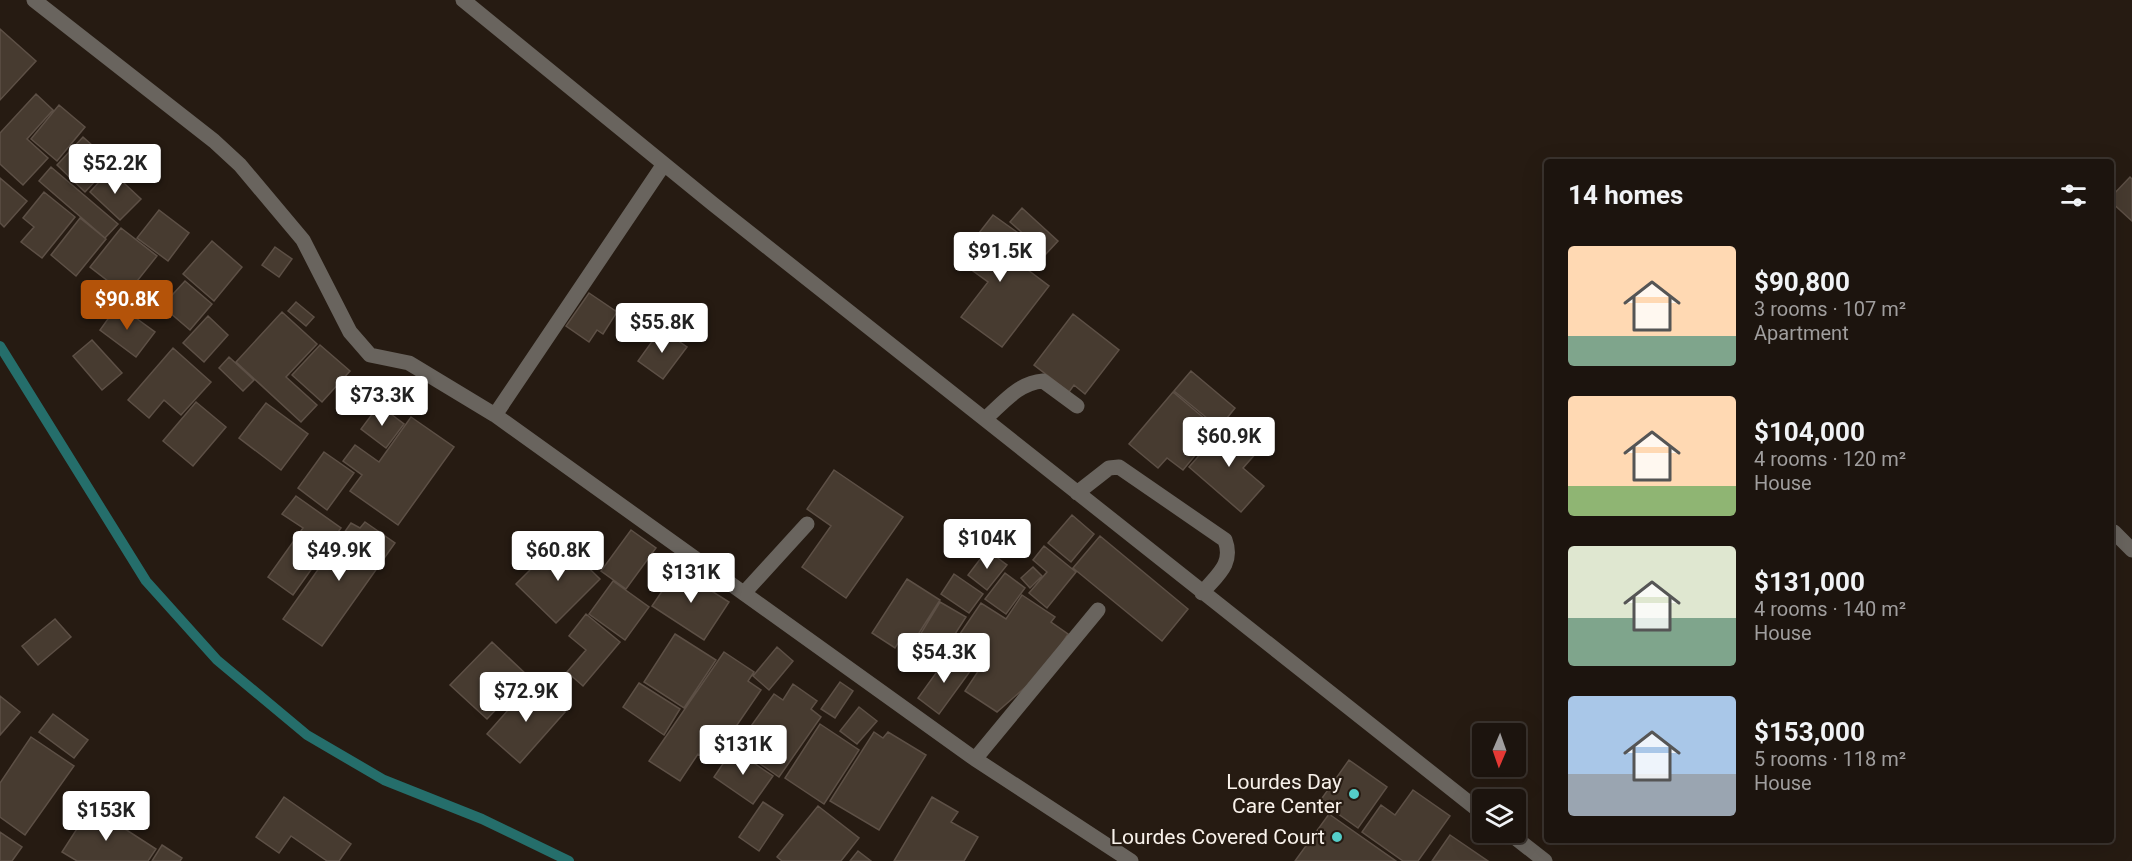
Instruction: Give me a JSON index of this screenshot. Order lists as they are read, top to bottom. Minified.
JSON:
{"places":["Lourdes Day Care Center","Lourdes Covered Court"],"north":"bottom","page":{"price":["$52.2K","$91.5K","$90.8K","$55.8K","$73.3K","$60.9K","$104K","$49.9K","$60.8K","$131K","$54.3K","$72.9K","$131K","$153K"],"heading":"14 homes","list":[{"name":"$90,800","note":"3 rooms · 107 m² · Apartment"},{"name":"$104,000","note":"4 rooms · 120 m² · House"},{"name":"$131,000","note":"4 rooms · 140 m² · House"},{"name":"$153,000","note":"5 rooms · 118 m² · House"}]}}
